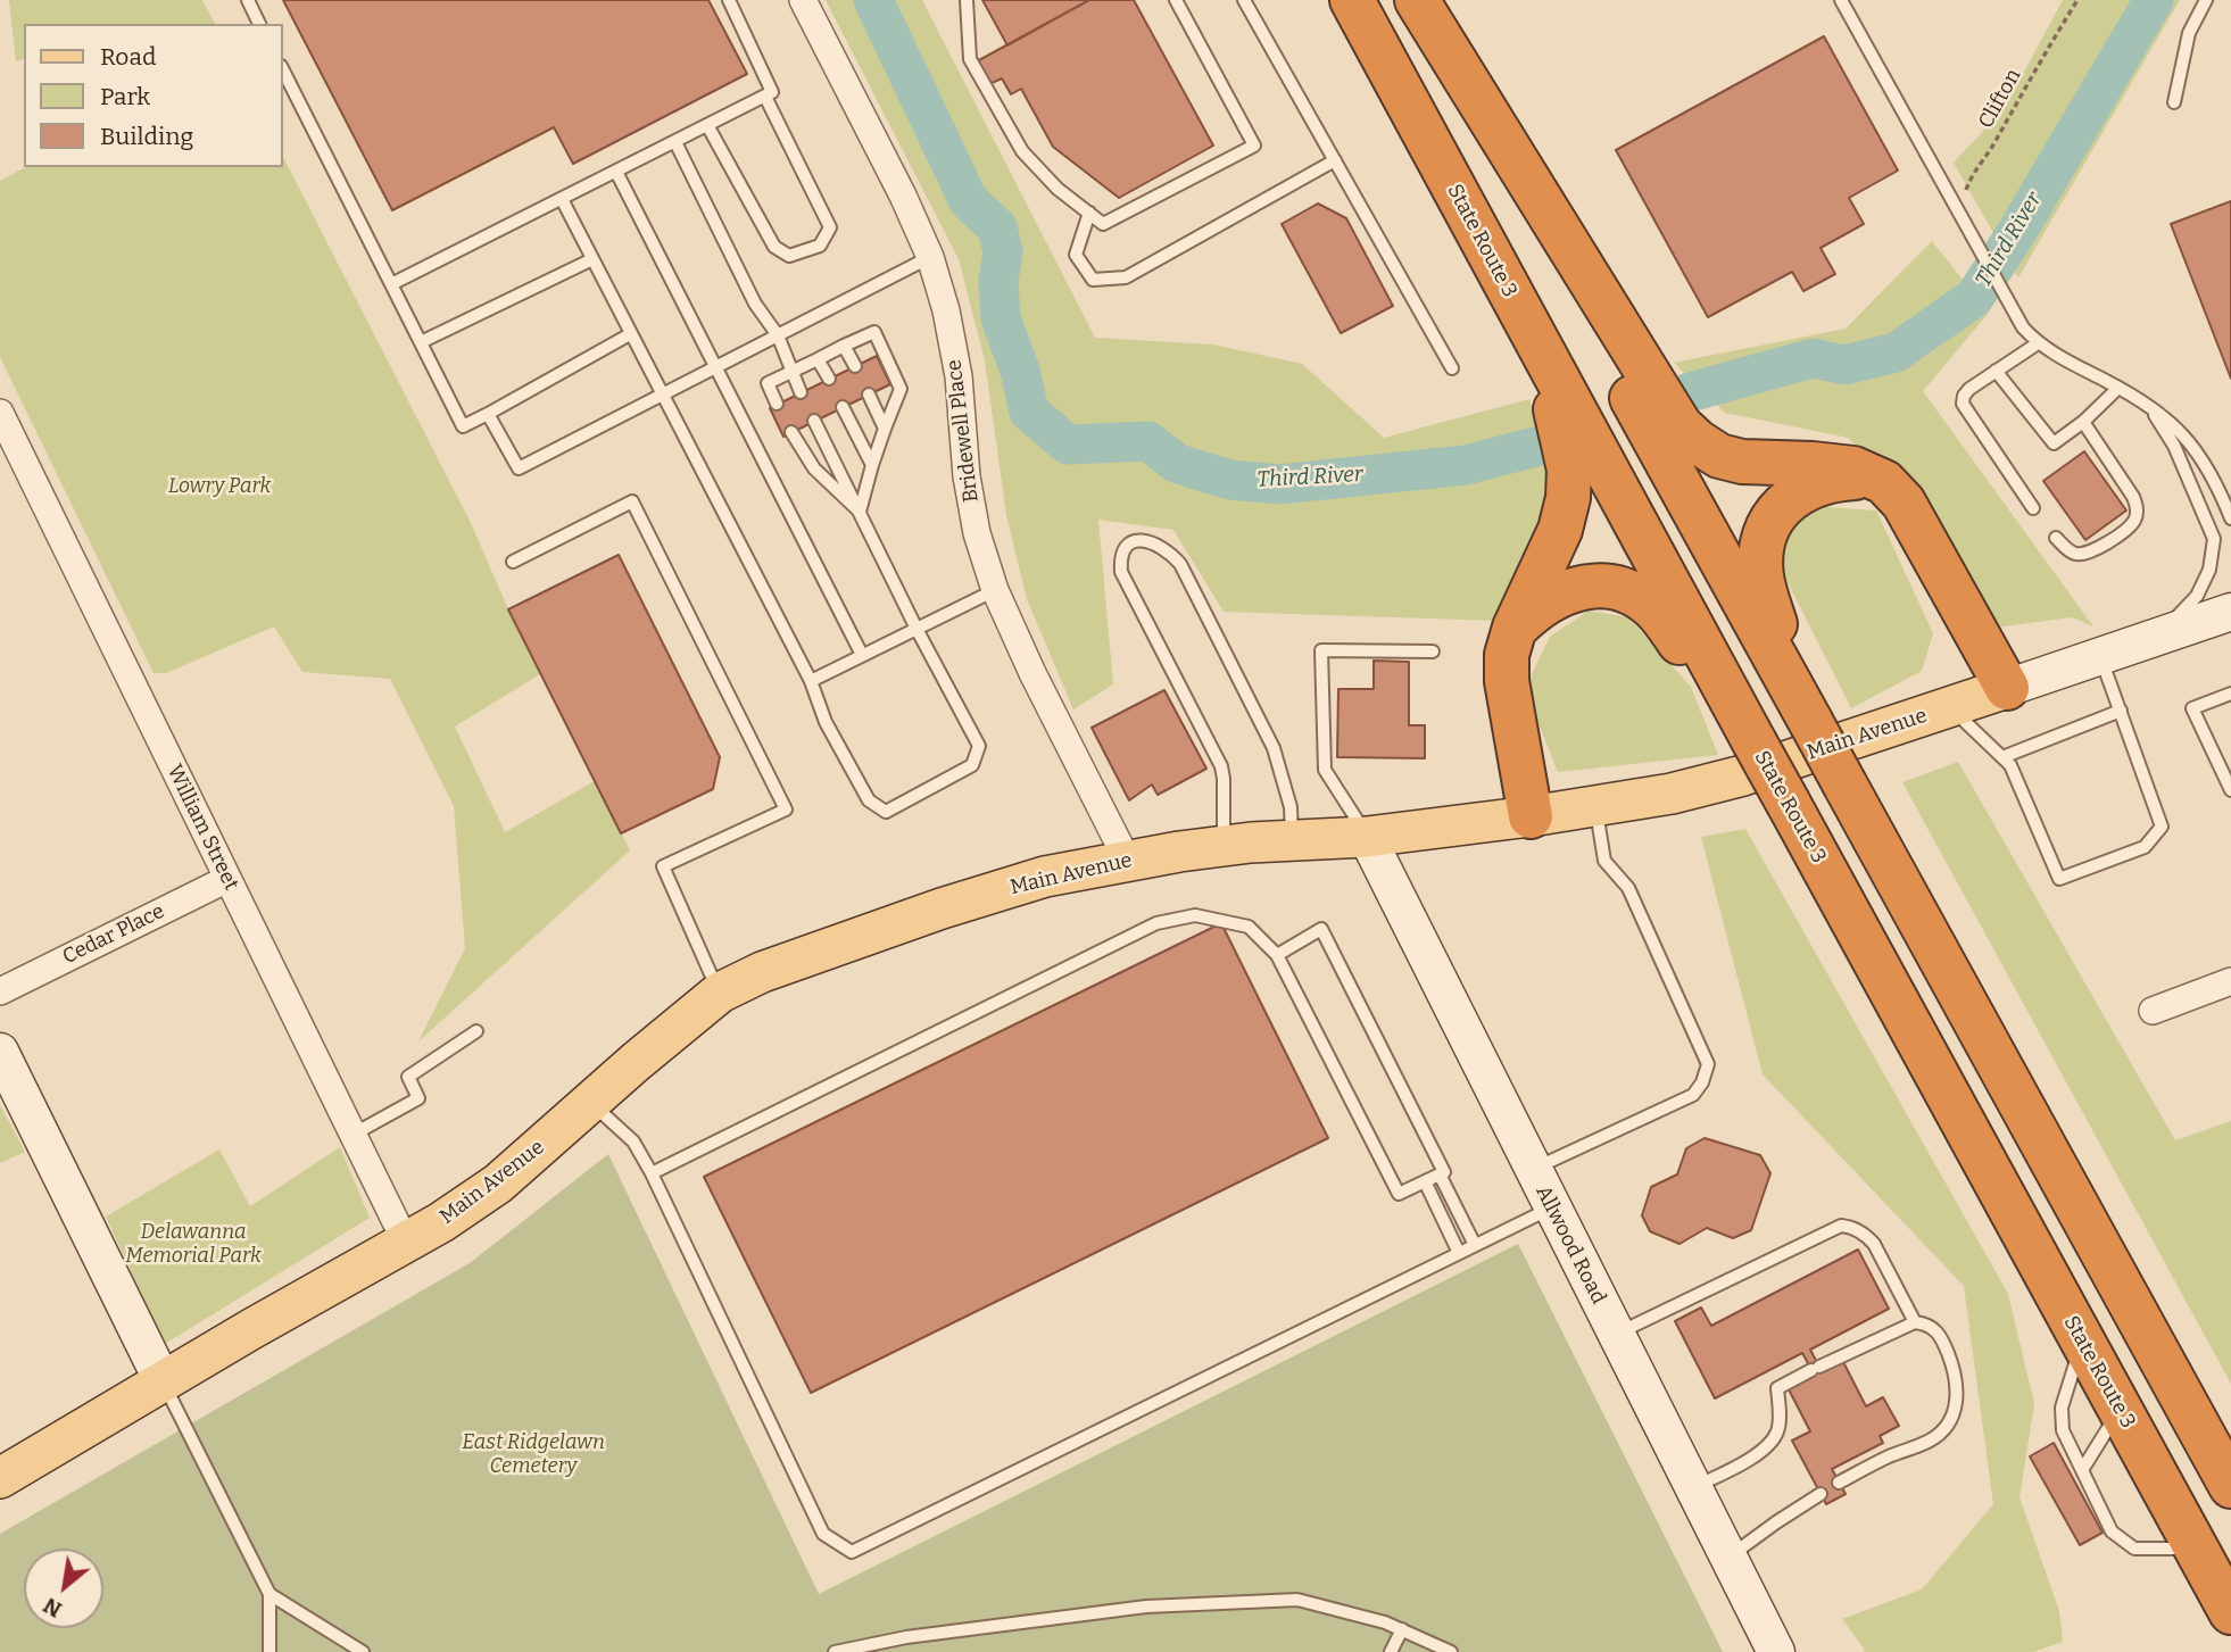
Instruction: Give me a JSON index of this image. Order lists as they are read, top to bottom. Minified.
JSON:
{"streets":{"highway":["State Route 3"],"main road":["Main Avenue","Allwood Road"],"street":["Bridewell Place","William Street","Cedar Place"],"path":["Clifton"]},"crossings":[["Bridewell Place","Main Avenue"],["Main Avenue","William Street"],["Main Avenue","Allwood Road"],["William Street","Cedar Place"]],"water":["Third River"],"parks":["Lowry Park","Delawanna Memorial Park","East Ridgelawn Cemetery"],"legend":["Road","Park","Building"],"north":"bottom left"}
